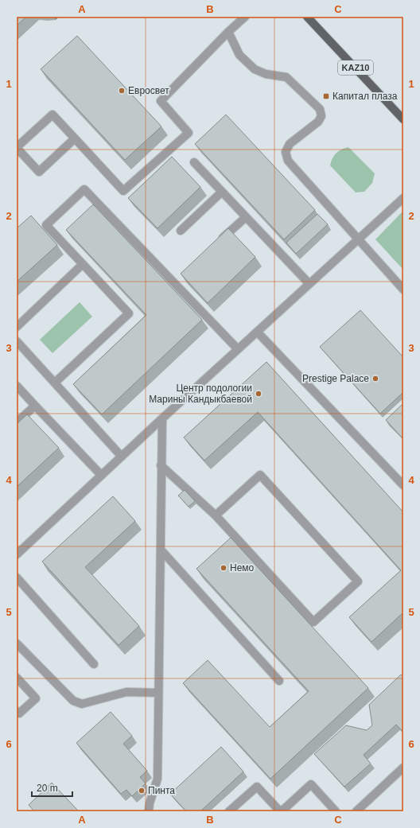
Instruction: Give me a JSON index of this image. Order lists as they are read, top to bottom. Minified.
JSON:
{"streets":{"main road":["KAZ10"]},"places":{"other":["Евросвет","Prestige Palace","Центр подологии Марины Кандыкбаевой","Немо","Пинта"],"transit":["Капитал плаза"]},"scale_bar":"20 m","grid":{"columns":["A","B","C"],"rows":["1","2","3","4","5","6"]}}
